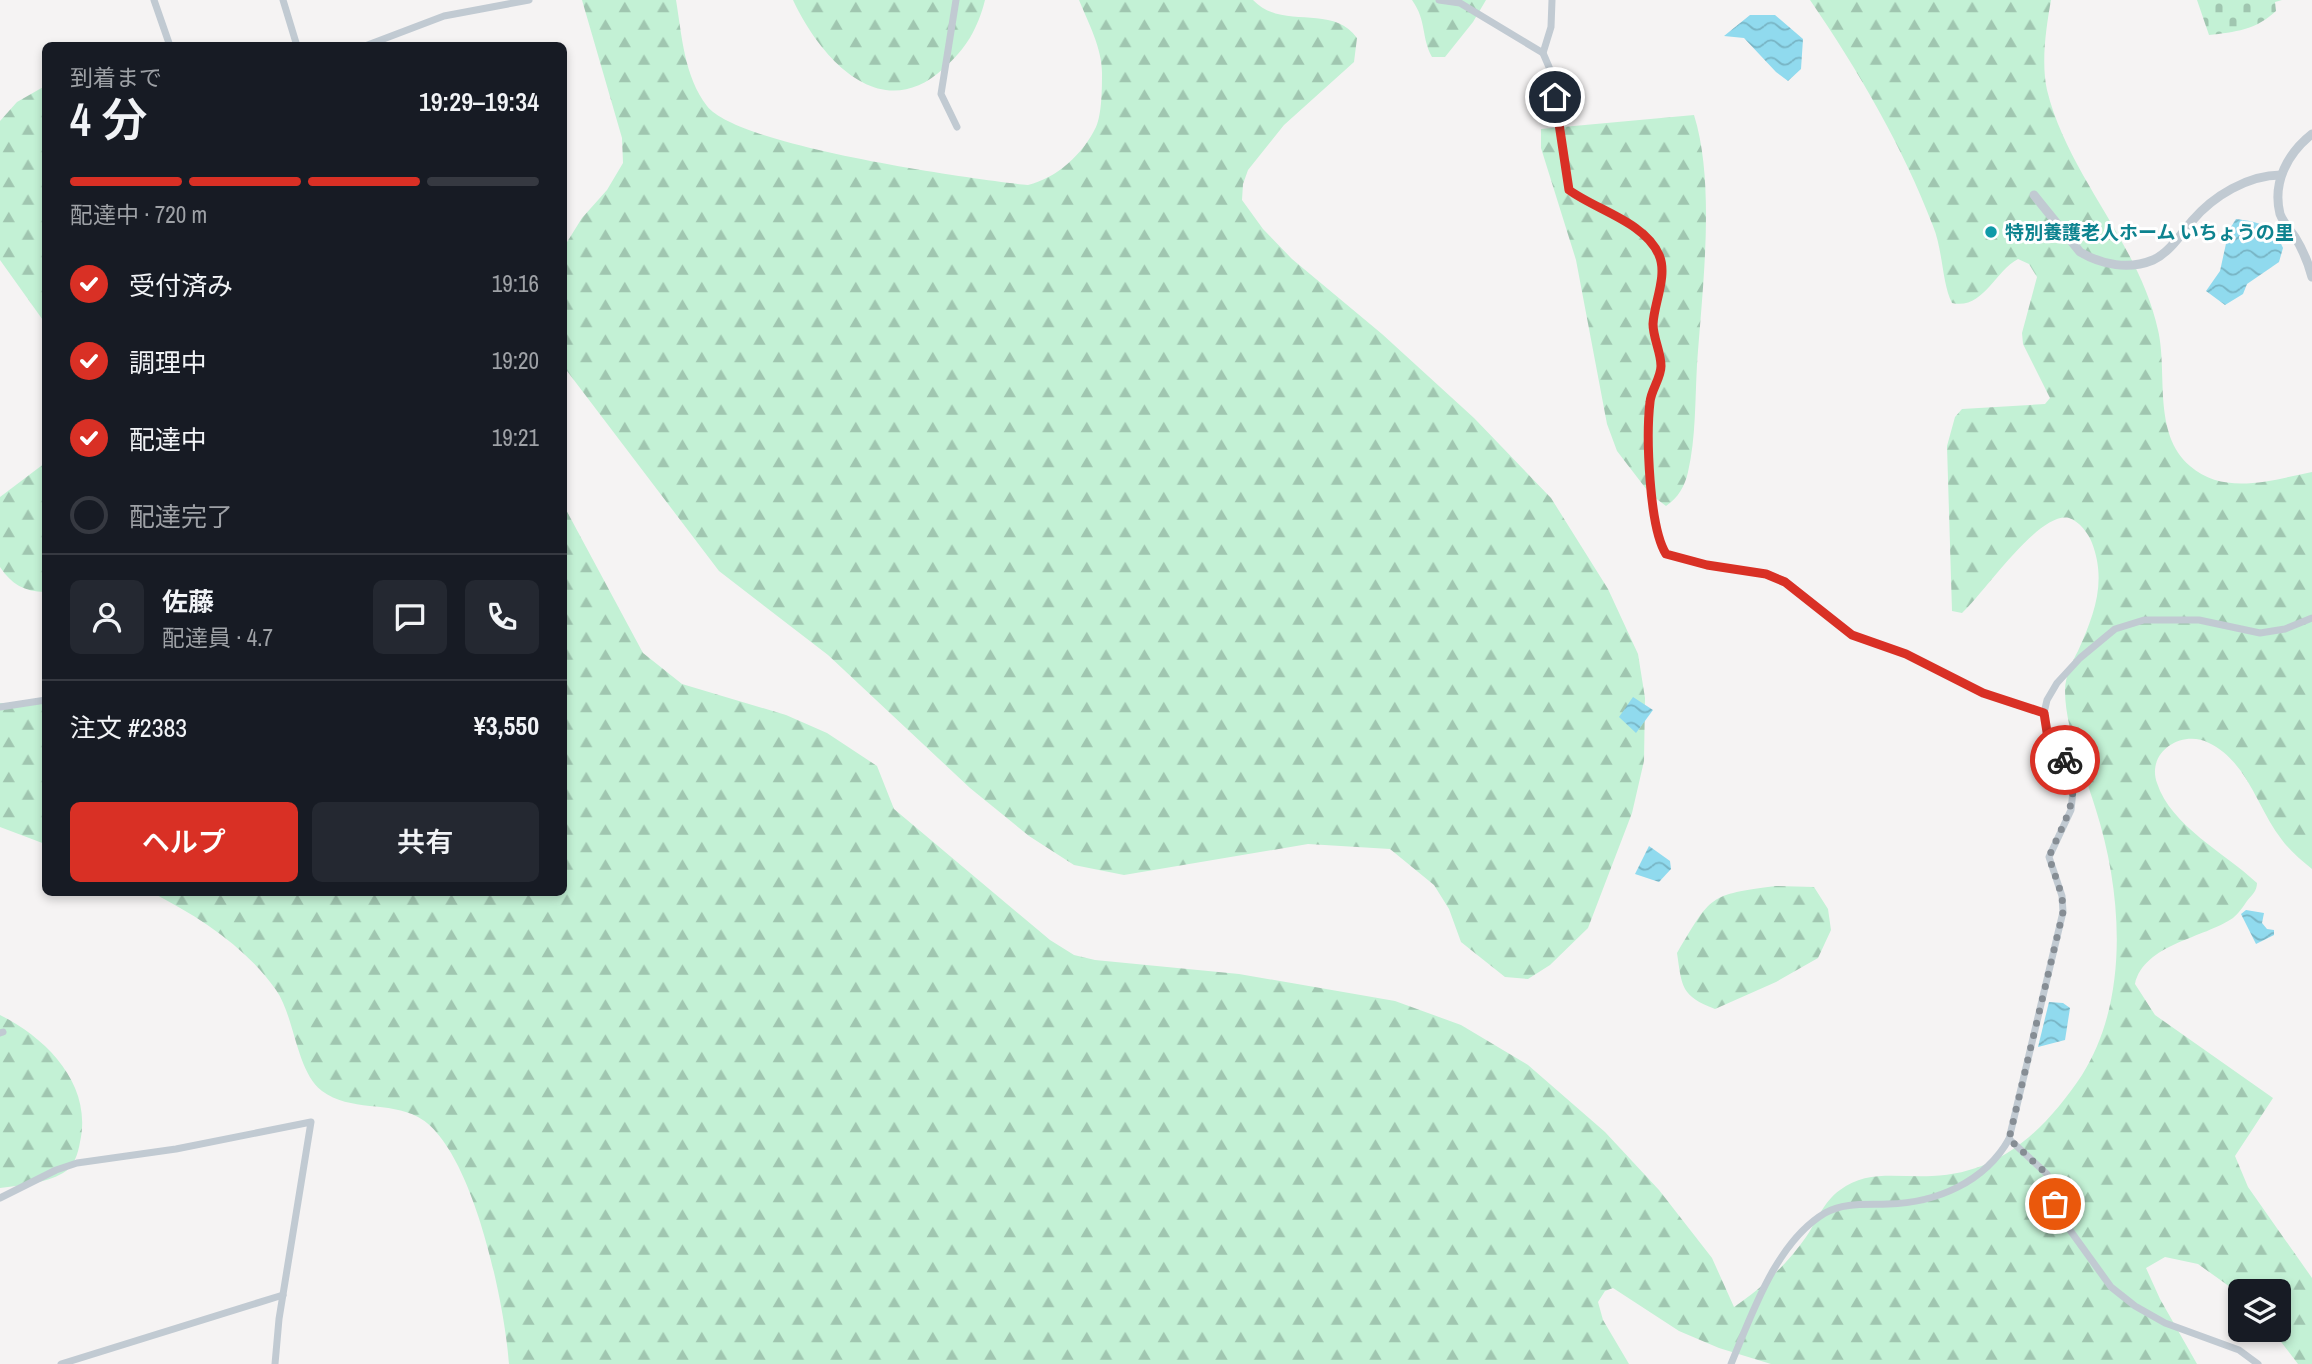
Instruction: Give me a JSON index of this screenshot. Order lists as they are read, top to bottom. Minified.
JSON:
{"places":["特別養護老人ホーム いちょうの里"],"page":{"heading":["4 分","到着まで","19:29–19:34"],"panel":["佐藤","配達員 · 4.7","注文 #2383","¥3,550"],"bar":"配達中 · 720 m","list":[["受付済み","19:16"],["調理中","19:20"],["配達中","19:21"],"配達完了"],"buttons":["ヘルプ","共有"]}}
